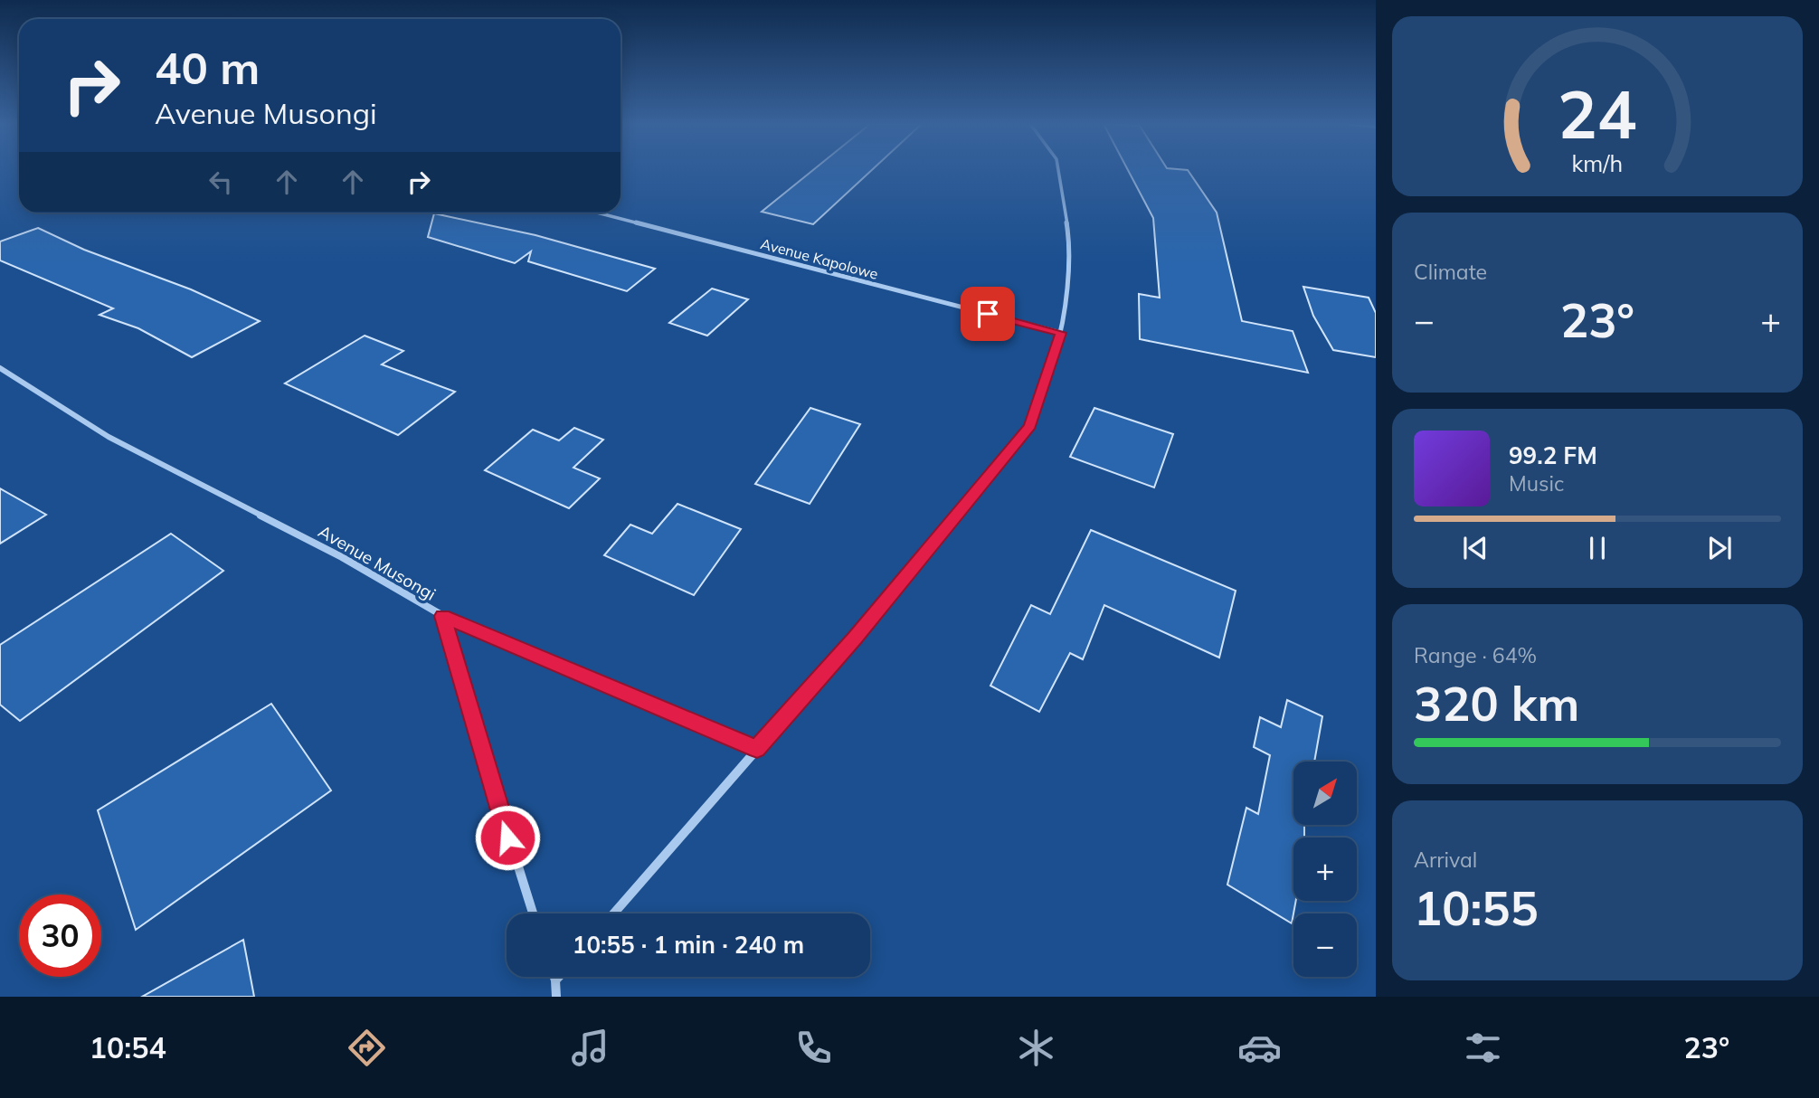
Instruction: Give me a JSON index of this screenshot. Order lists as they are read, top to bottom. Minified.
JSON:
{"streets":{"street":["Avenue Kapolowe","Avenue Musongi"]},"north":"top right","page":{"turn":["40 m","Avenue Musongi"],"tile":["Climate",["Range · 64%","320 km"],["Arrival","10:55"]],"heat":["−","23°","+"],"song":["99.2 FM","Music"],"map_buttons":["+","−"],"limit":"30","trip":"10:55 · 1 min · 240 m","tabs":["10:54","23°"],"gauge":["24","km/h"]}}
